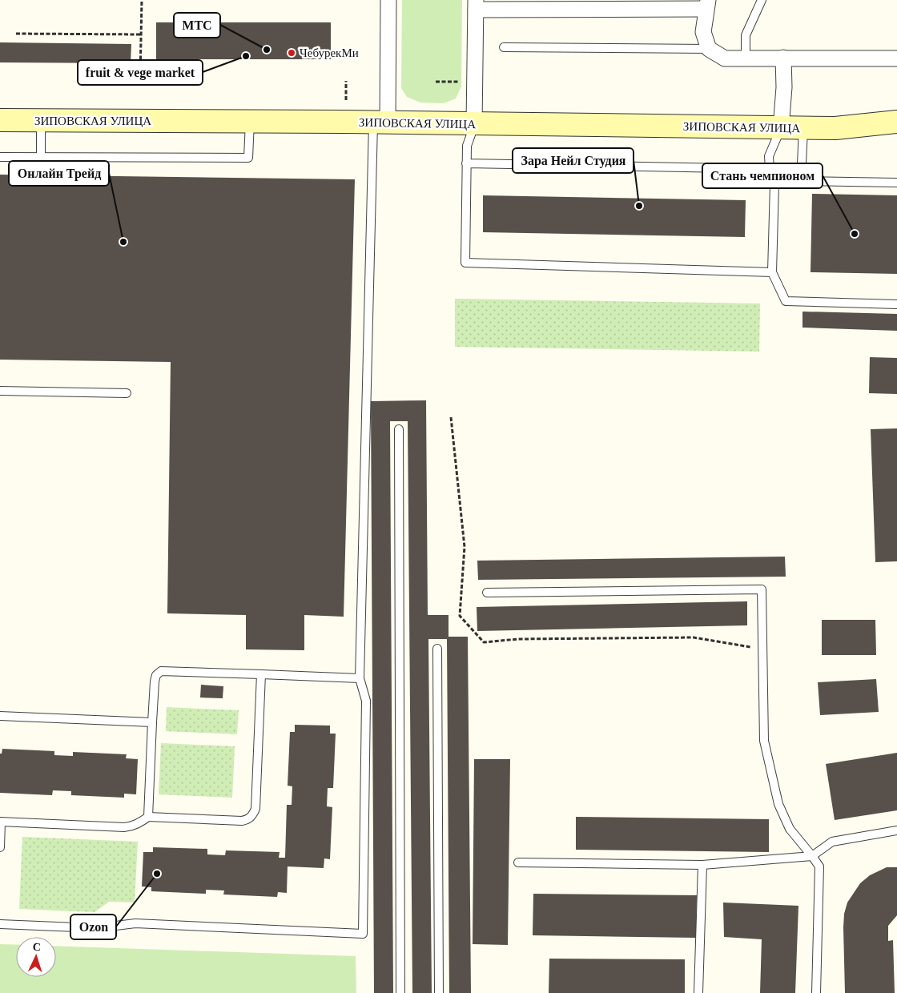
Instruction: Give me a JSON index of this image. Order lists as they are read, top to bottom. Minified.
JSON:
{"streets":{"street":["ЗИПОВСКАЯ УЛИЦА"]},"places":["МТС","ЧебурекМи","fruit & vege market","Зара Нейл Студия","Стань чемпионом","Онлайн Трейд","Ozon"],"north":"top"}
